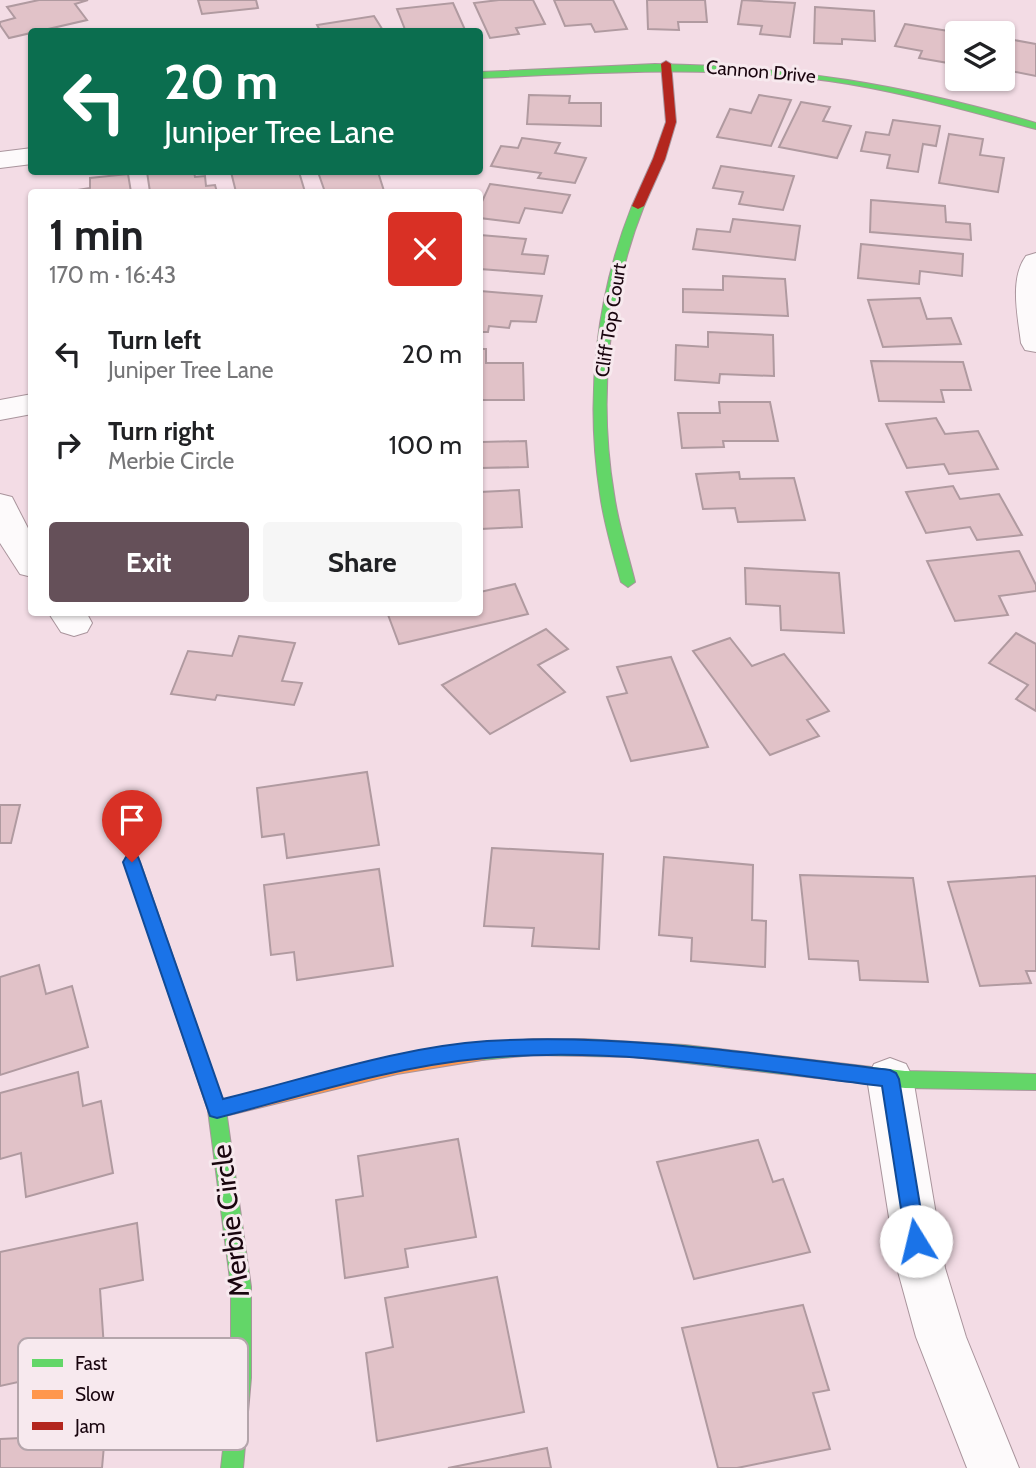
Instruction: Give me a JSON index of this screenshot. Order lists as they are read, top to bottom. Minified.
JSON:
{"streets":{"street":["Cannon Drive","Cliff Top Court","Merbie Circle"]},"crossings":[["Cannon Drive","Cliff Top Court"]],"legend":["Fast","Slow","Jam"],"page":{"turn":["20 m","Juniper Tree Lane"],"heading":["1 min","170 m · 16:43"],"list":[{"name":"Turn left","note":"Juniper Tree Lane","value":"20 m"},{"name":"Turn right","note":"Merbie Circle","value":"100 m"}],"buttons":["Exit","Share"]}}
